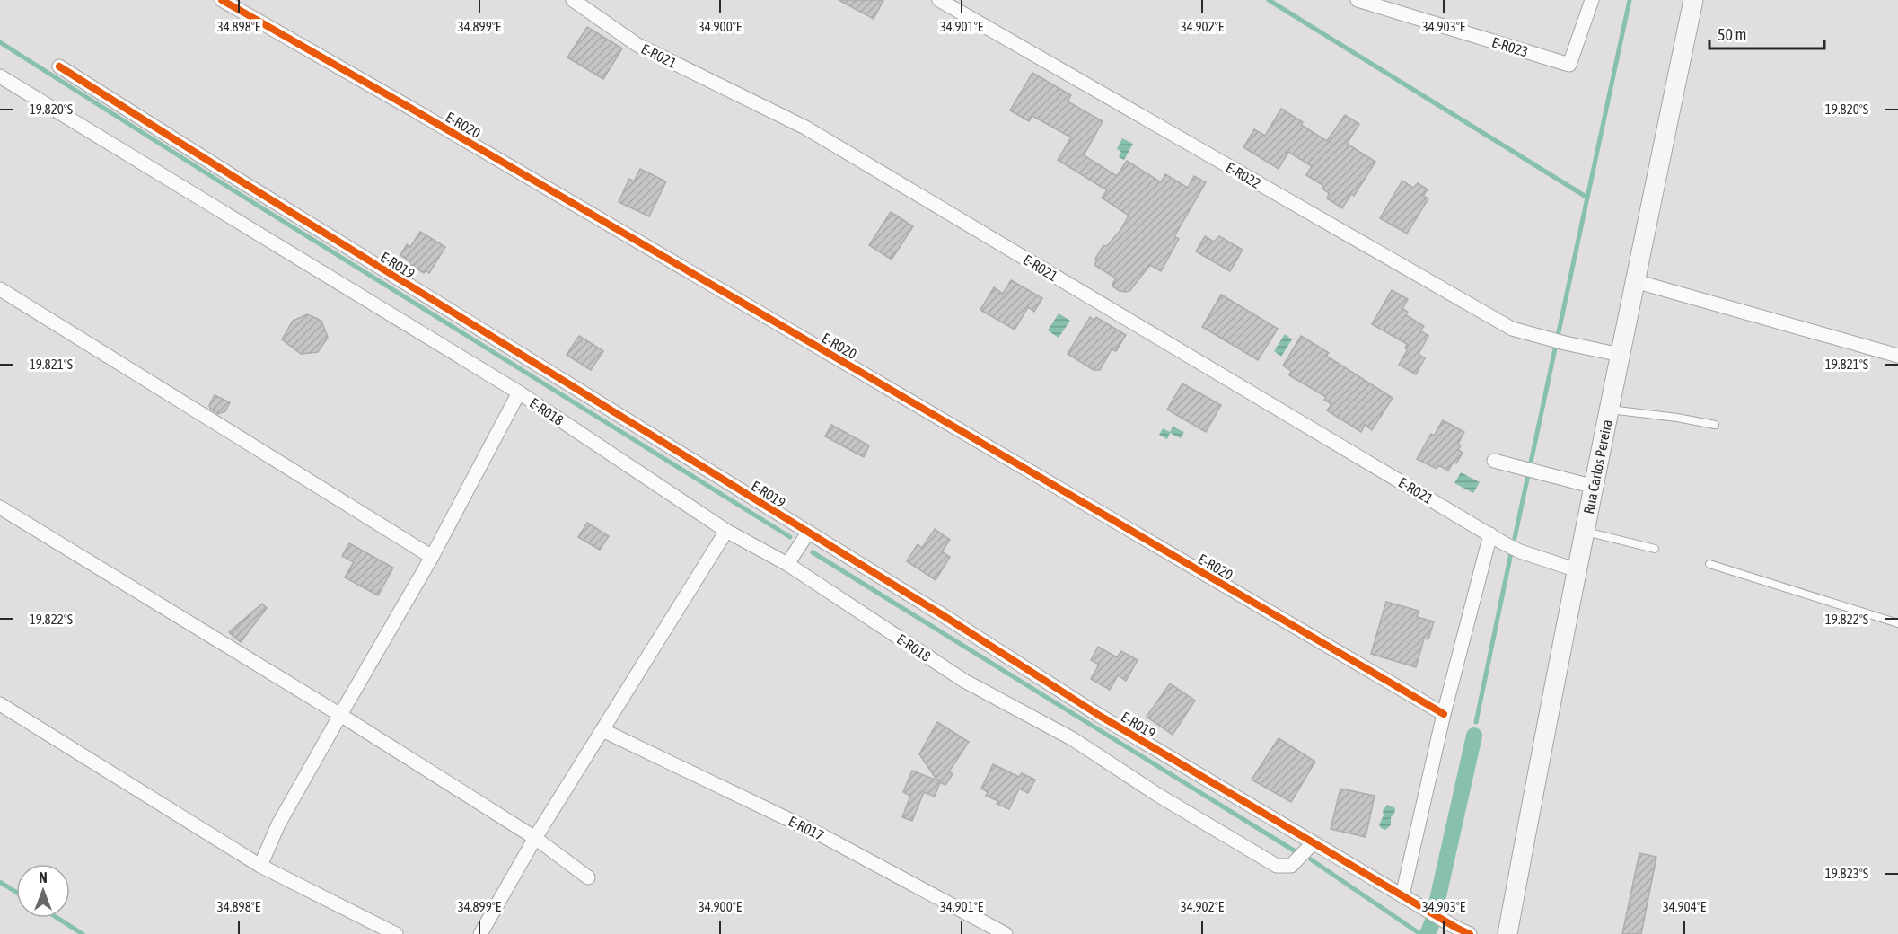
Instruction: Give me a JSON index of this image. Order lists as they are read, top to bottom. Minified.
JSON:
{"streets":{"street":["E-R023","E-R021","E-R020","E-R022","E-R019","E-R018","Rua Carlos Pereira","E-R017"]},"crossings":[["E-R021","Rua Carlos Pereira"],["E-R022","Rua Carlos Pereira"],["E-R019","E-R018"]],"scale_bar":"50 m","north":"top","coordinates":["34.898°E","34.899°E","34.900°E","34.901°E","34.902°E","34.903°E","19.820°S","19.821°S","19.822°S","19.823°S","34.904°E"]}
